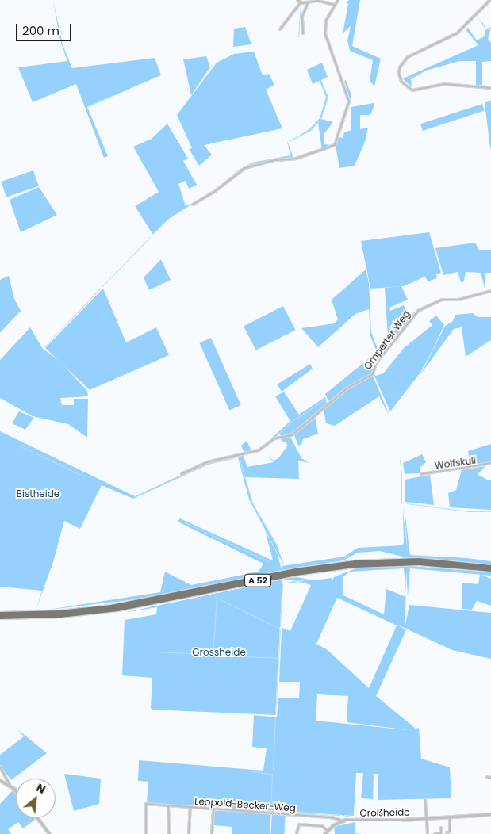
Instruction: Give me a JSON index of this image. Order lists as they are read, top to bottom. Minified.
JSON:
{"streets":{"highway":["A 52"],"street":["Omperter Weg","Wolfskull","Leopold-Becker-Weg","Großheide"]},"crossings":[["Leopold-Becker-Weg","Großheide"]],"parks":["Bistheide","Grossheide"],"scale_bar":"200 m","north":"top right"}
